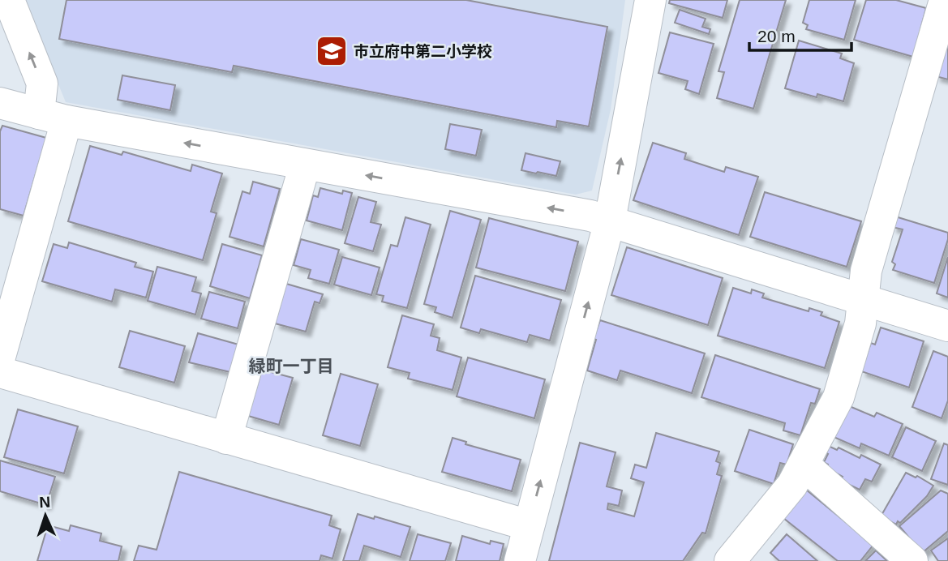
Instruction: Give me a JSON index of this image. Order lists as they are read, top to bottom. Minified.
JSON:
{"districts":["緑町一丁目"],"places":{"school or university":["市立府中第二小学校"]},"scale_bar":"20 m","north":"top"}
